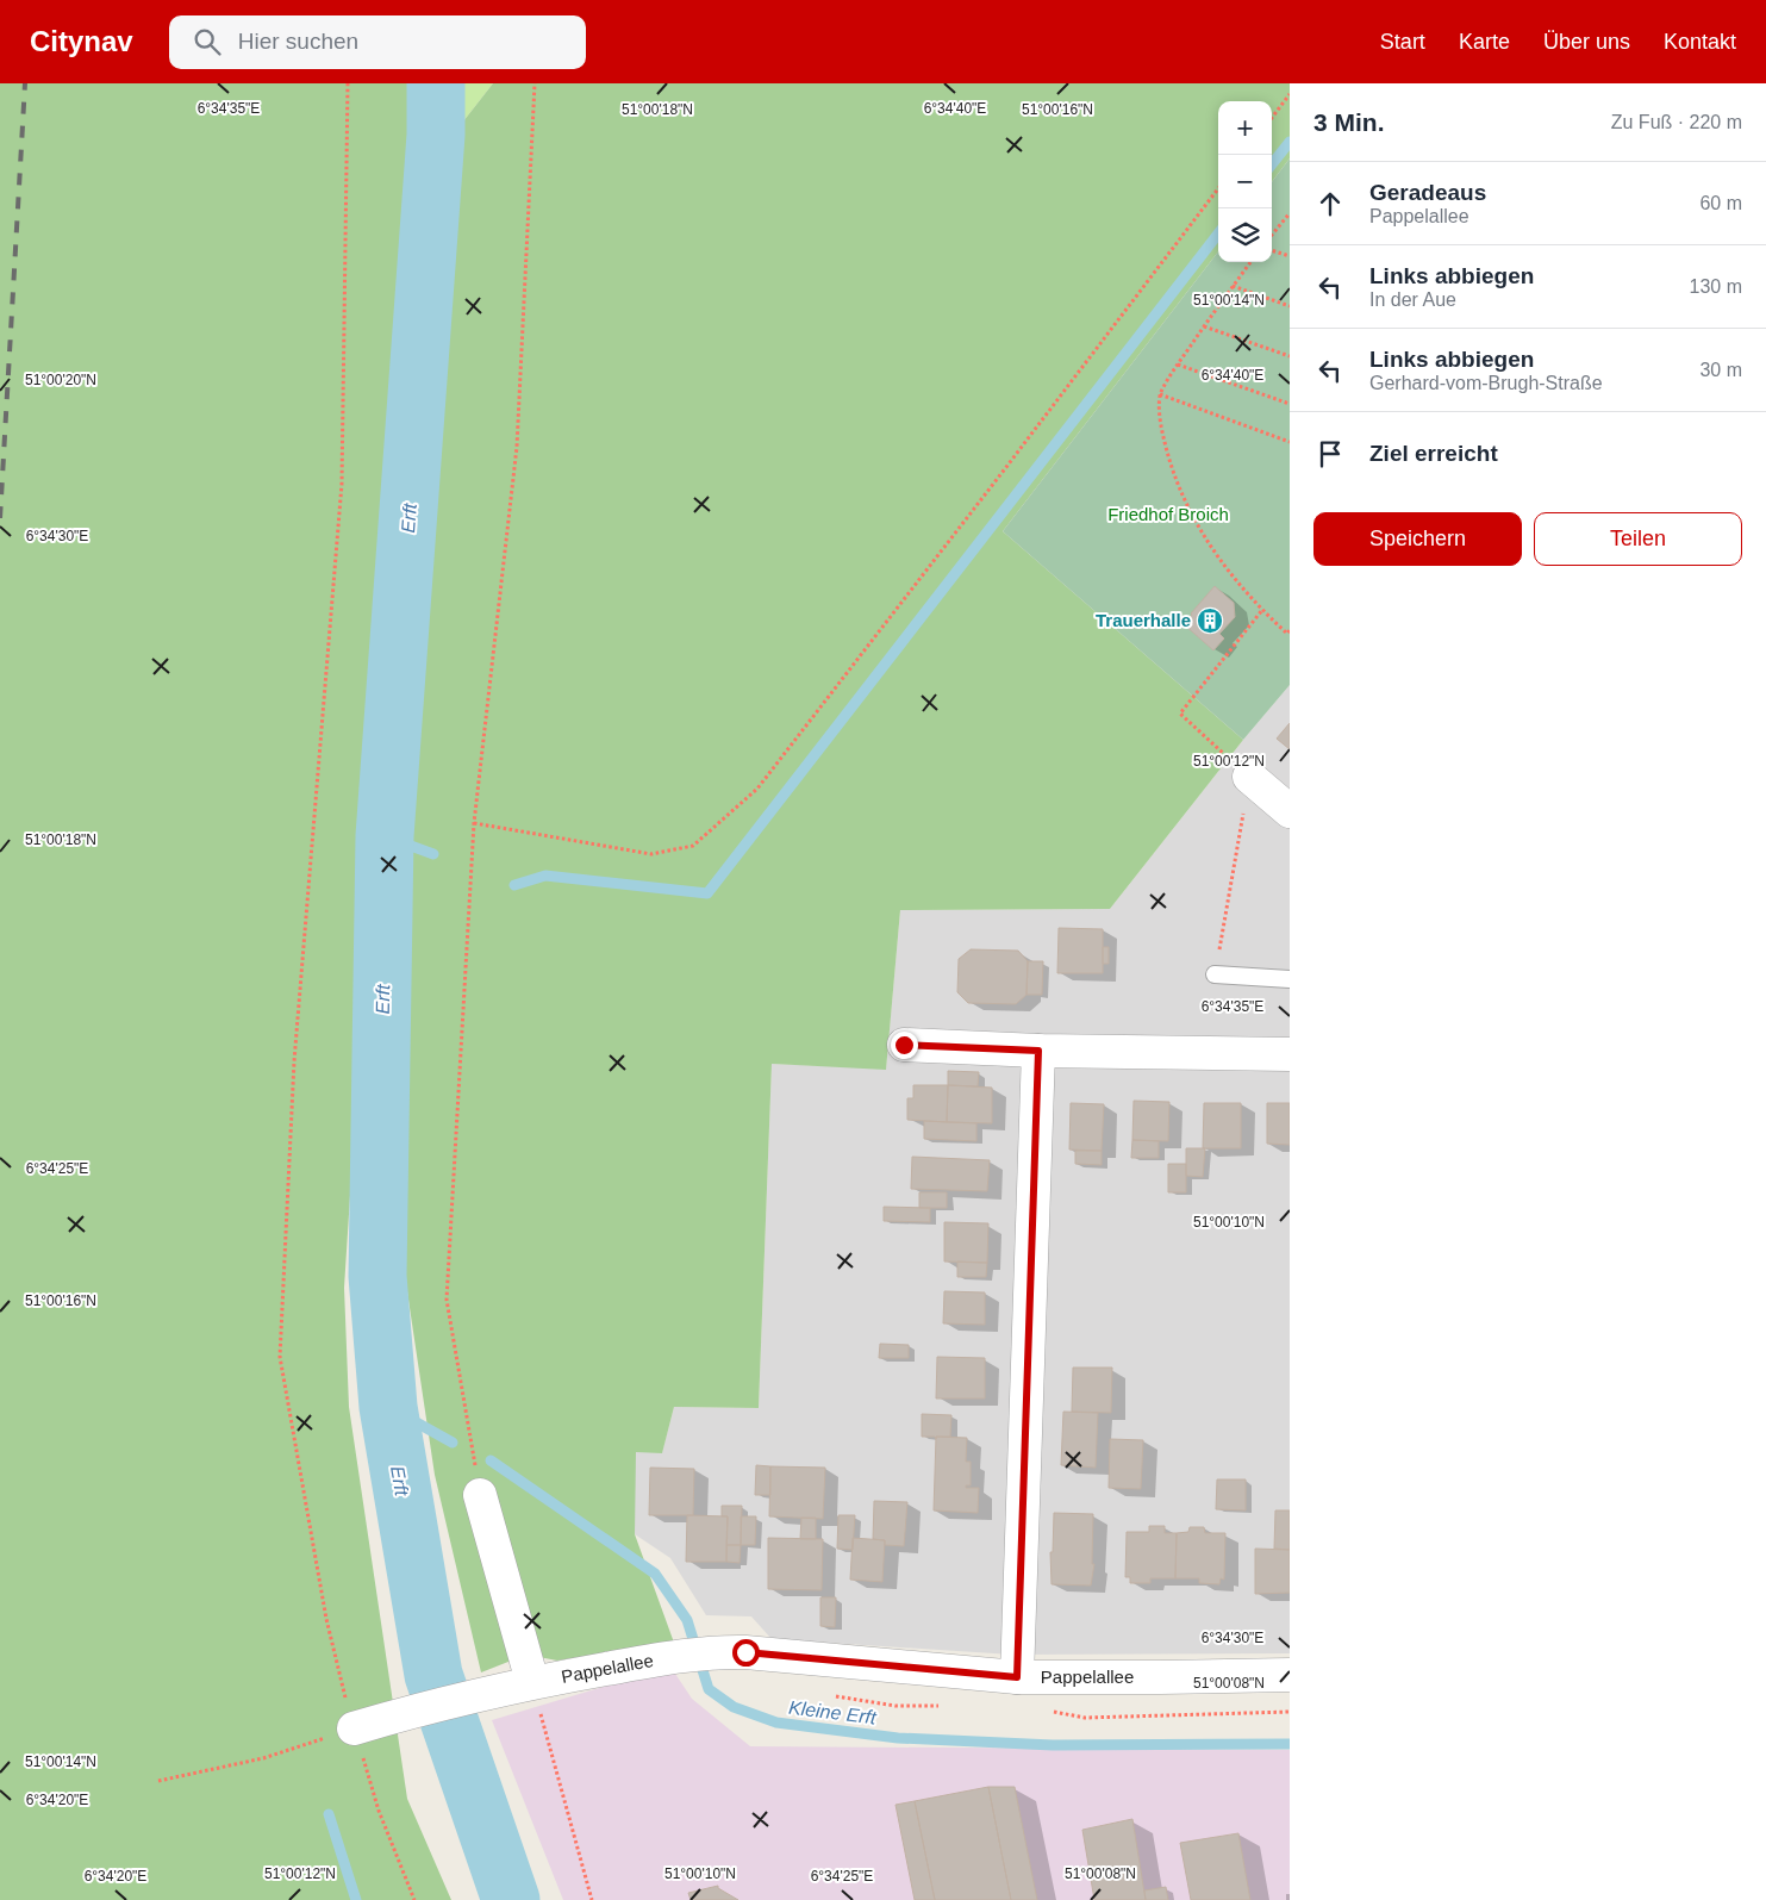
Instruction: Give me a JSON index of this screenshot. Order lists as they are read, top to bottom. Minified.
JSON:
{"streets":{"street":["Pappelallee"]},"water":["Erft","Kleine Erft"],"parks":["Friedhof Broich"],"places":{"building":["Trauerhalle"]},"page":{"header":"Citynav","search":"Hier suchen","nav":["Start","Karte","Über uns","Kontakt"],"heading":["3 Min.","Zu Fuß · 220 m"],"map_buttons":["+","−"],"list":[["Geradeaus","Pappelallee","60 m"],["Links abbiegen","In der Aue","130 m"],["Links abbiegen","Gerhard-vom-Brugh-Straße","30 m"],"Ziel erreicht"],"buttons":["Speichern","Teilen"]},"coordinates":["6°34'35\"E","6°34'40\"E","51°00'18\"N","51°00'16\"N","51°00'14\"N","51°00'20\"N","6°34'30\"E","51°00'12\"N","6°34'25\"E","51°00'10\"N","51°00'08\"N","6°34'20\"E"]}
